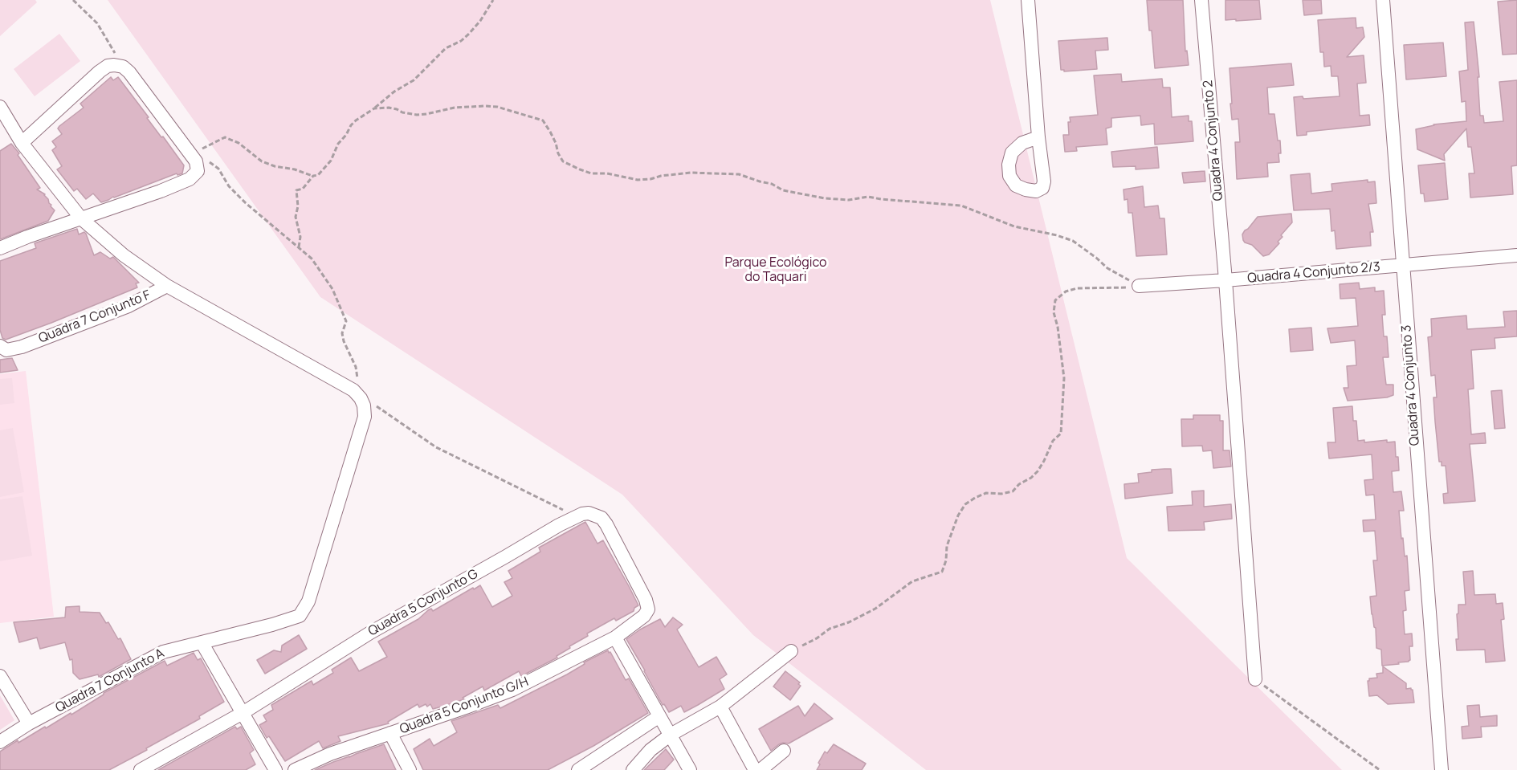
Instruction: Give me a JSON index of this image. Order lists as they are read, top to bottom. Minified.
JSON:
{"streets":{"street":["Quadra 4 Conjunto 2","Quadra 4 Conjunto 2/3","Quadra 7 Conjunto F","Quadra 4 Conjunto 3","Quadra 5 Conjunto G","Quadra 7 Conjunto A","Quadra 5 Conjunto G/H"]},"crossings":[["Quadra 4 Conjunto 2","Quadra 4 Conjunto 2/3"],["Quadra 4 Conjunto 2/3","Quadra 4 Conjunto 3"],["Quadra 5 Conjunto G","Quadra 5 Conjunto G/H"]],"parks":["Parque Ecológico do Taquari"]}
